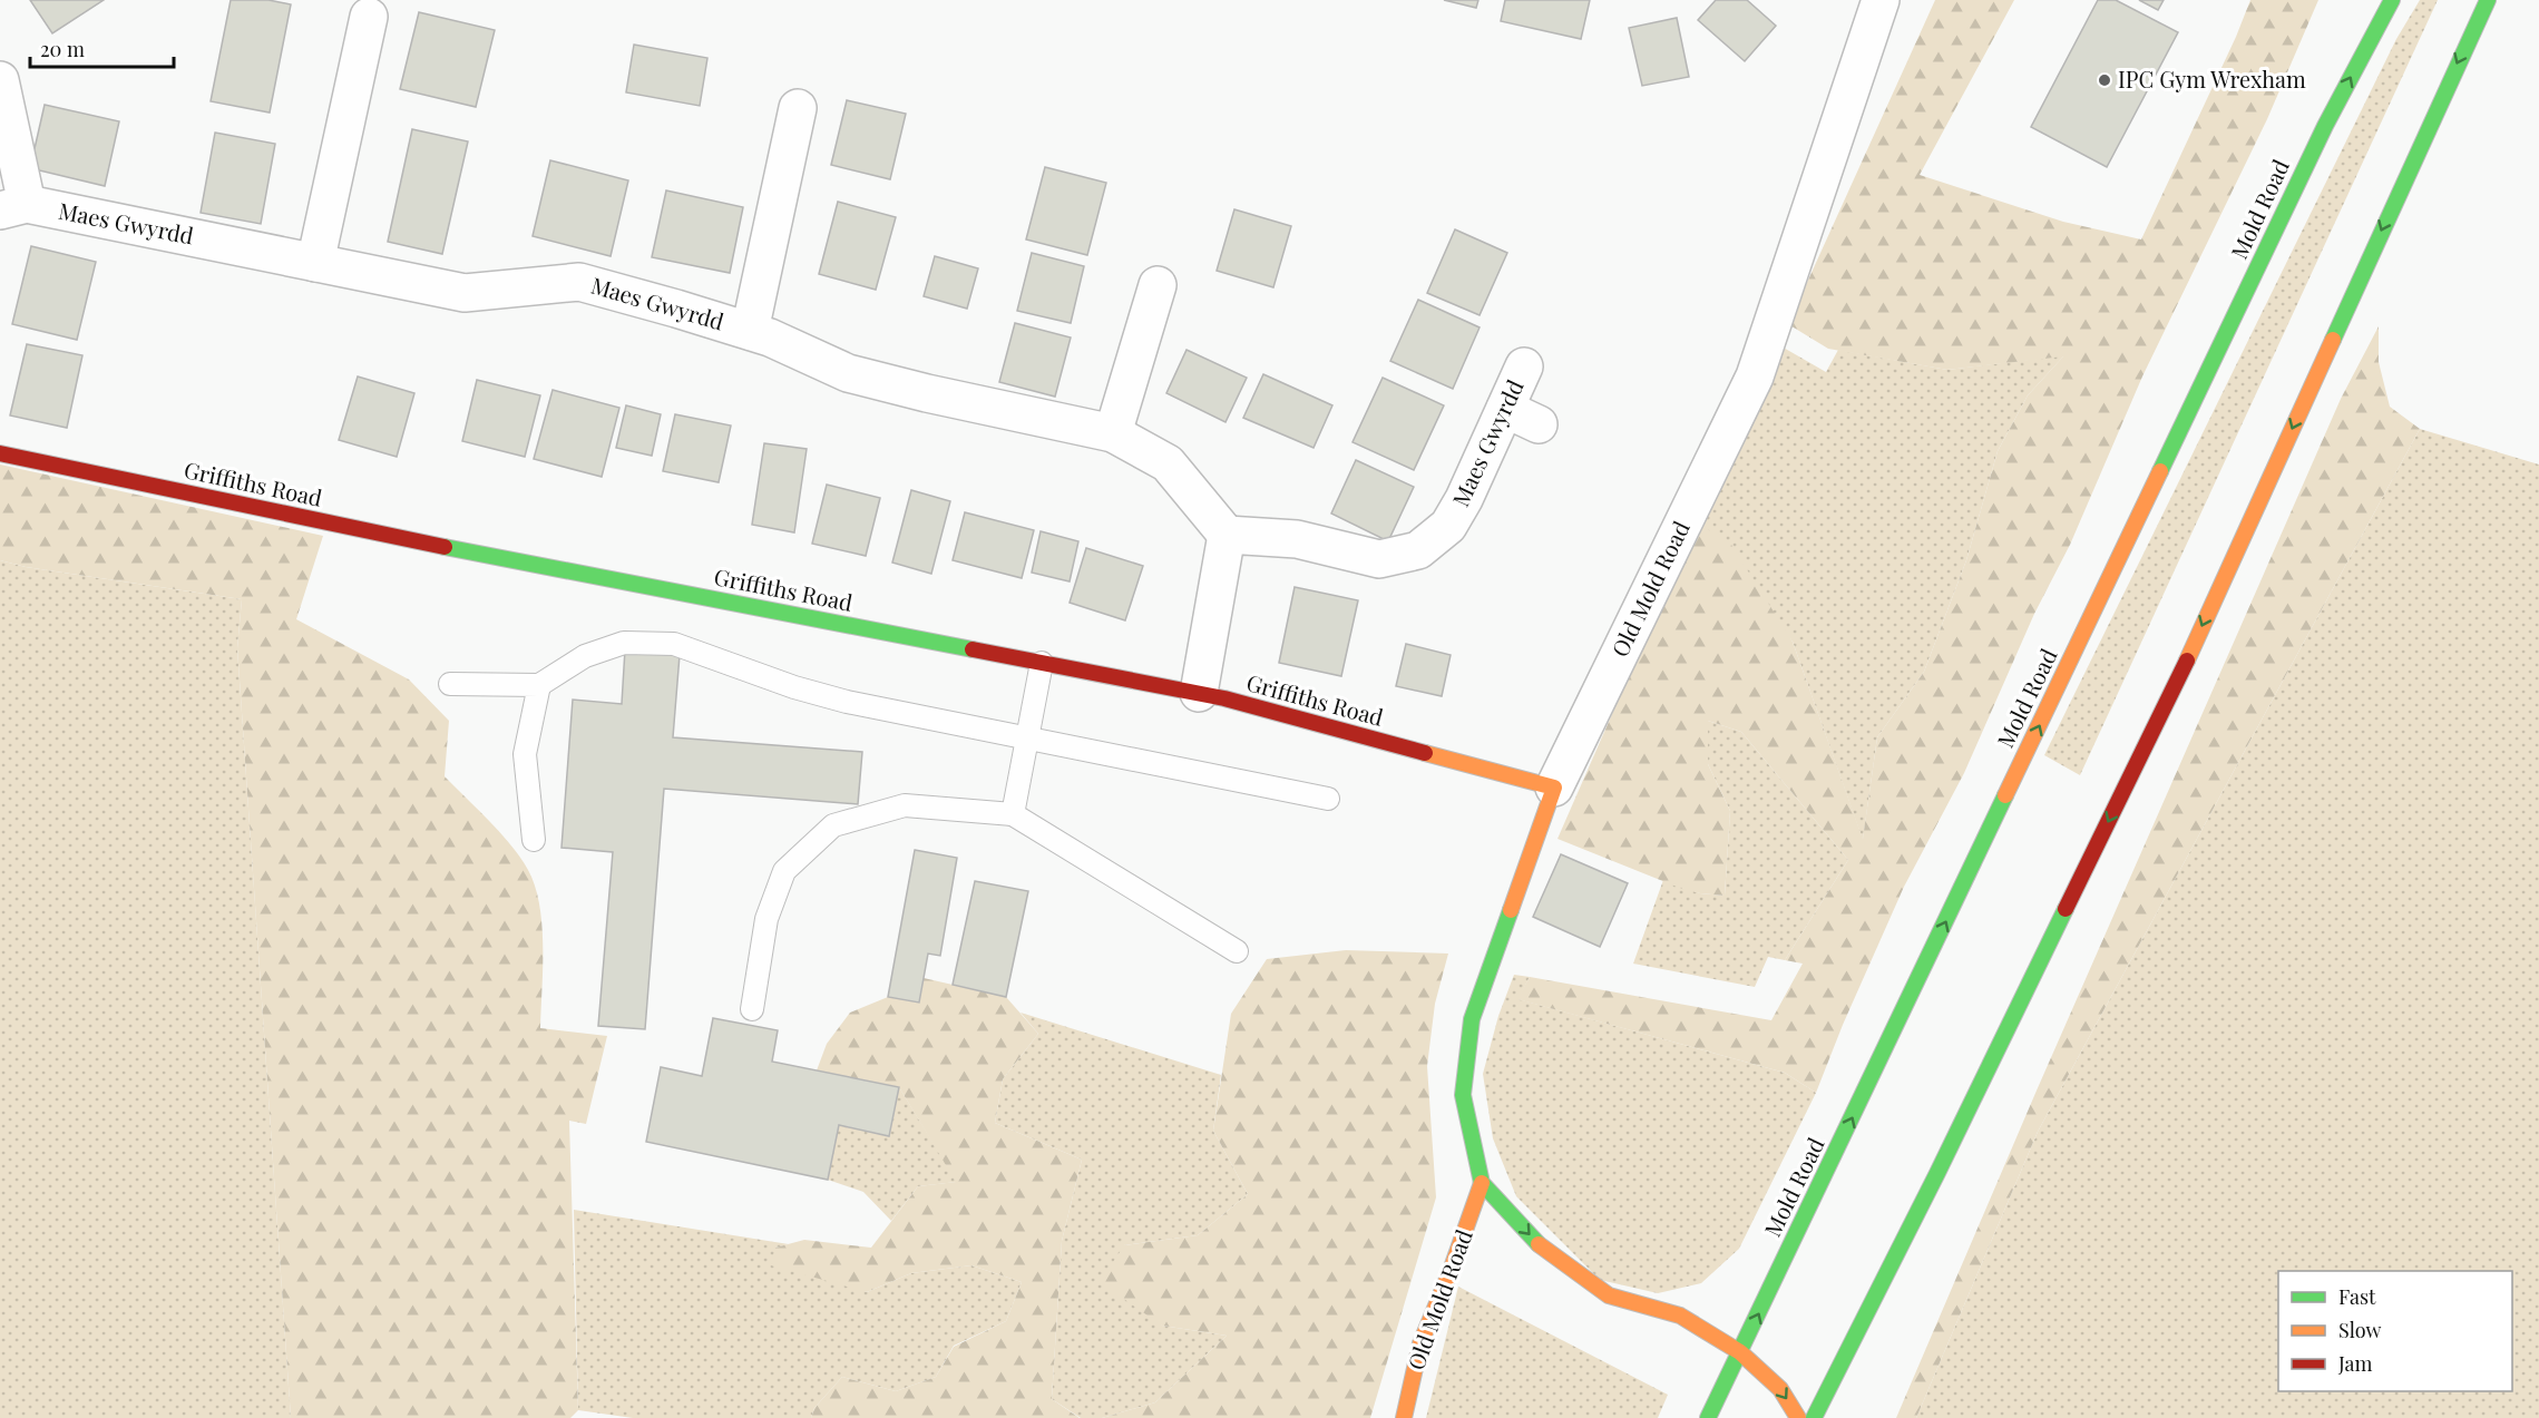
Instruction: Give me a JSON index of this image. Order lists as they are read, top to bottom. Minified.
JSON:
{"streets":{"main road":["Mold Road","Griffiths Road","Old Mold Road"],"street":["Maes Gwyrdd"]},"crossings":[["Griffiths Road","Old Mold Road"]],"places":["IPC Gym Wrexham"],"legend":["Fast","Slow","Jam"],"scale_bar":"20 m"}
